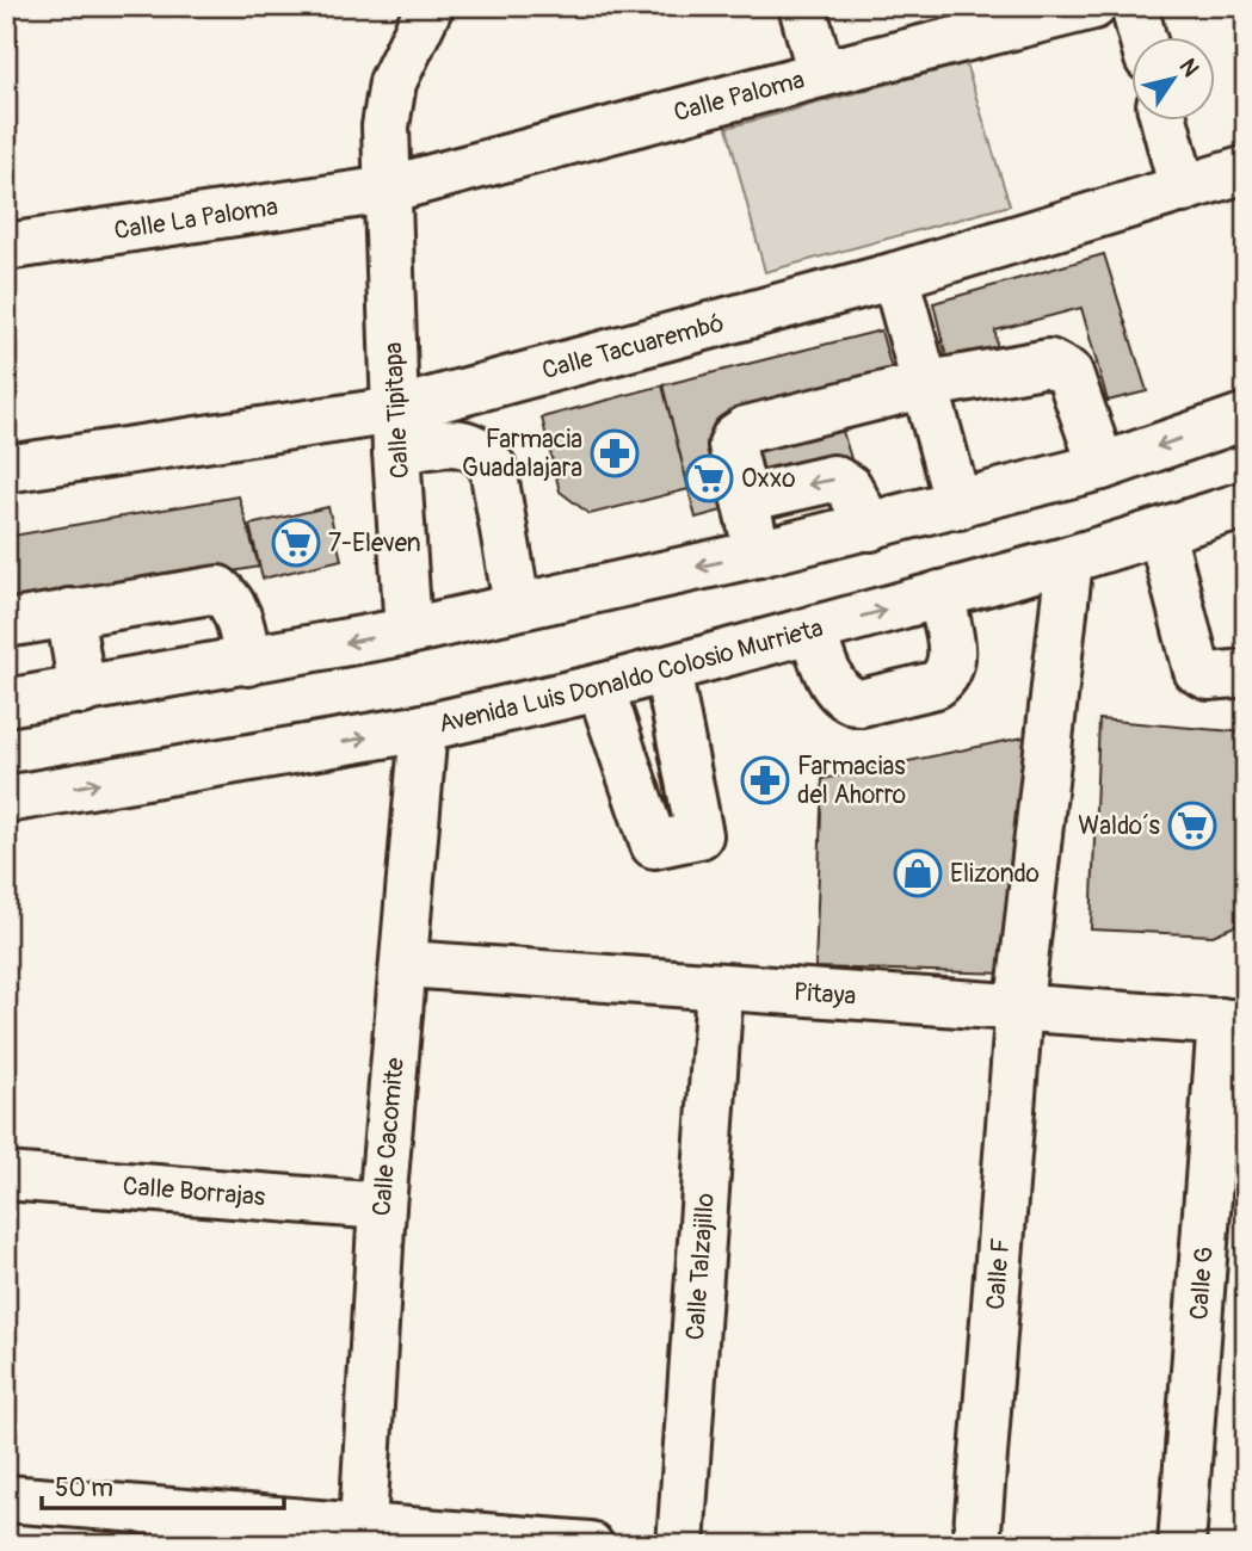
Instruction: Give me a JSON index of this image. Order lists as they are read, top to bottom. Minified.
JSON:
{"streets":{"street":["Calle Paloma","Calle La Paloma","Calle Tacuarembó","Calle Tipitapa","Avenida Luis Donaldo Colosio Murrieta","Pitaya","Calle Cacomite","Calle Borrajas","Calle Talzajillo","Calle F","Calle G"]},"crossings":[["Calle Paloma","Calle La Paloma"],["Calle Paloma","Calle Tipitapa"],["Calle La Paloma","Calle Tipitapa"],["Calle Tacuarembó","Calle Tipitapa"],["Avenida Luis Donaldo Colosio Murrieta","Calle Cacomite"],["Avenida Luis Donaldo Colosio Murrieta","Calle F"],["Pitaya","Calle Cacomite"],["Pitaya","Calle Talzajillo"],["Pitaya","Calle F"],["Pitaya","Calle G"],["Calle Cacomite","Calle Borrajas"]],"places":{"pharmacy":["Farmacia Guadalajara","Farmacias del Ahorro"],"supermarket":["Oxxo","7-Eleven","Waldo´s"],"shop":["Elizondo"]},"scale_bar":"50 m","north":"top right"}
